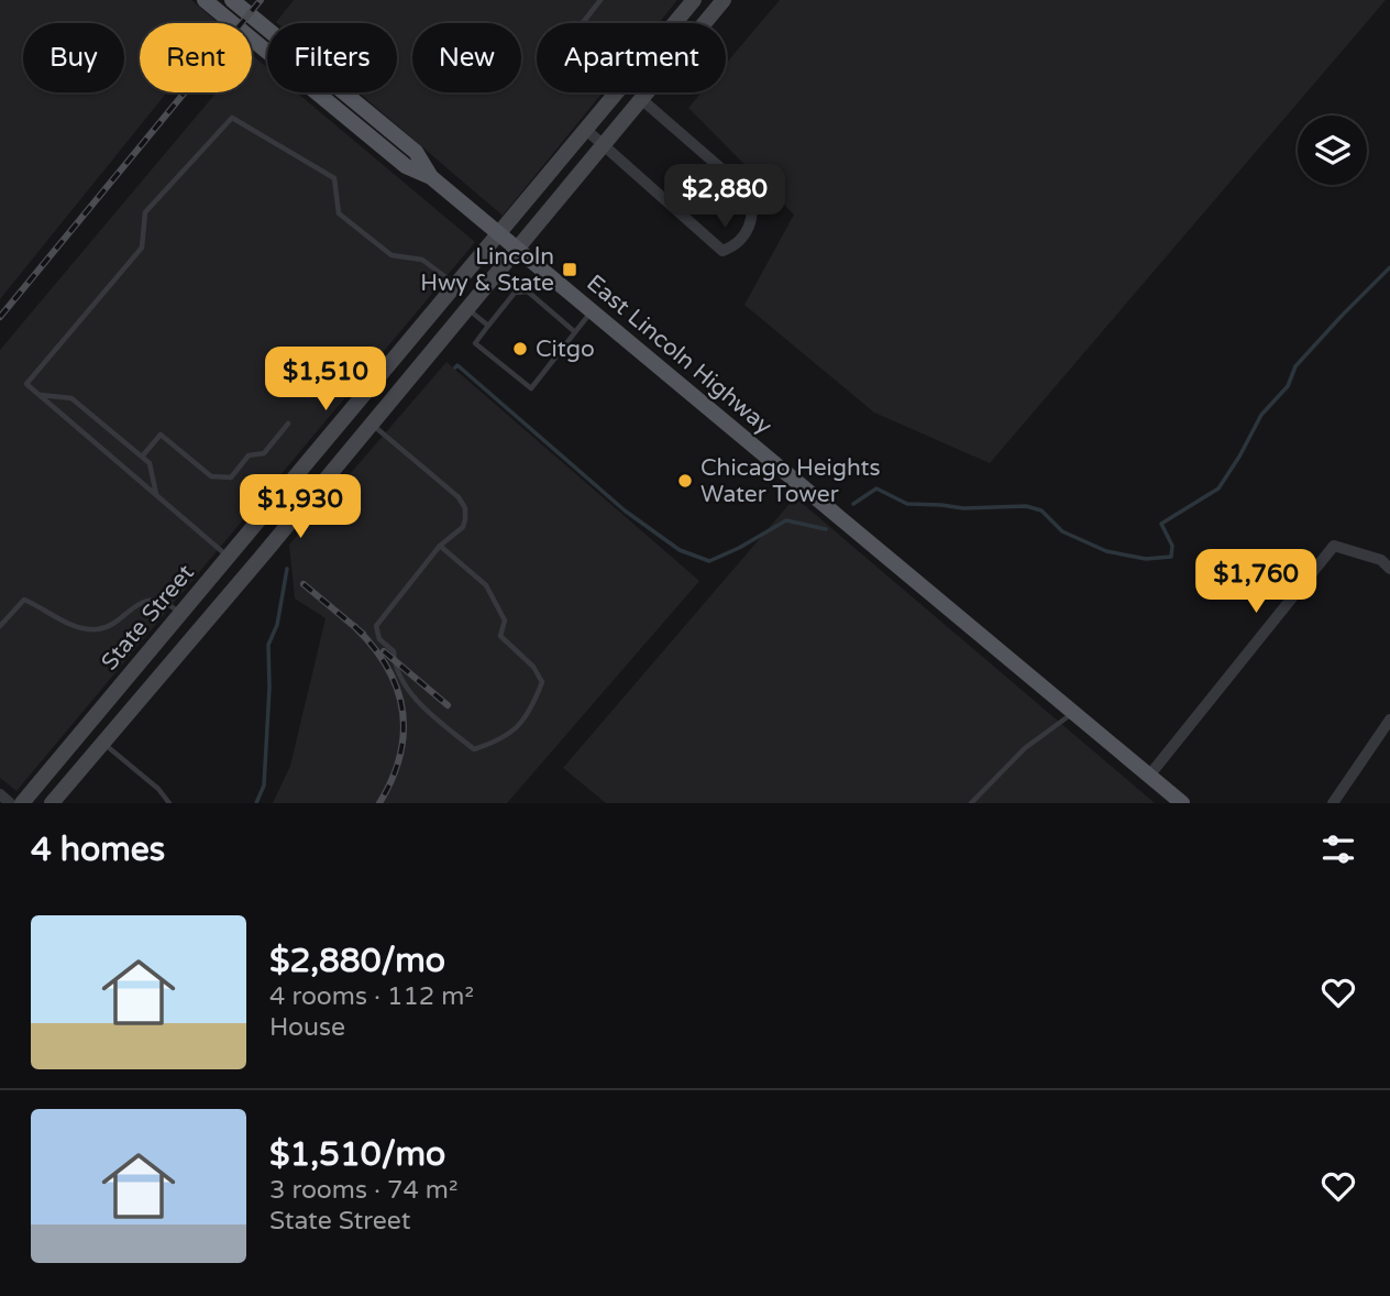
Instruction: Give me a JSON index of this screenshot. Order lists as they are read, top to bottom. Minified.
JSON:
{"streets":{"main road":["East Lincoln Highway"],"street":["State Street"]},"crossings":[["East Lincoln Highway","State Street"]],"places":{"transit":["Lincoln Hwy & State"],"other":["Citgo","Chicago Heights Water Tower"]},"page":{"chip":["Buy","Rent","Filters","New","Apartment"],"price":["$2,880","$1,510","$1,930","$1,760"],"heading":"4 homes","list":[{"name":"$2,880/mo","note":"4 rooms · 112 m² · House"},{"name":"$1,510/mo","note":"3 rooms · 74 m² · State Street"}]}}
